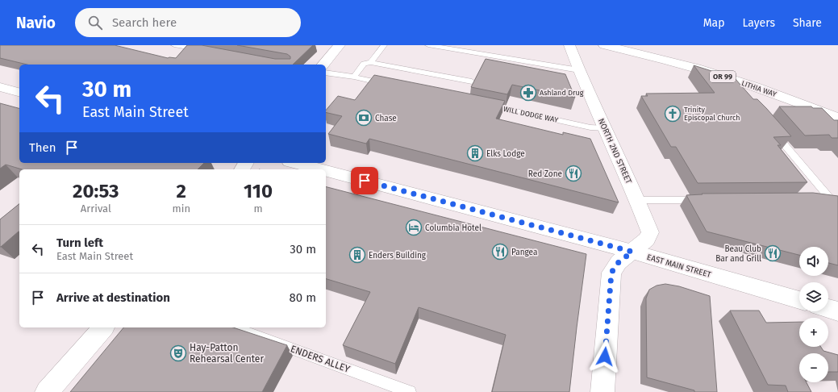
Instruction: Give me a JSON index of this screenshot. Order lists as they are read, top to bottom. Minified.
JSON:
{"streets":{"main road":["OR 99","LITHIA WAY","NORTH 2ND STREET","EAST MAIN STREET"],"lane":["WILL DODGE WAY","ENDERS ALLEY"]},"crossings":[["WILL DODGE WAY","NORTH 2ND STREET"],["NORTH 2ND STREET","EAST MAIN STREET"]],"places":{"pharmacy":["Ashland Drug"],"church":["Trinity Episcopal Church"],"bank":["Chase"],"building":["Elks Lodge","Enders Building"],"restaurant":["Red Zone","Pangea","Beau Club Bar and Grill"],"hotel":["Columbia Hotel"],"theatre":["Hay-Patton Rehearsal Center"]},"page":{"header":"Navio","search":"Search here","nav":["Map","Layers","Share"],"turn":["30 m","East Main Street"],"then":"Then","eta":["20:53","Arrival","2","min","110","m"],"list":[{"name":"Turn left","note":"East Main Street","value":"30 m"},{"name":"Arrive at destination","value":"80 m"}],"map_buttons":["+","−"]}}
